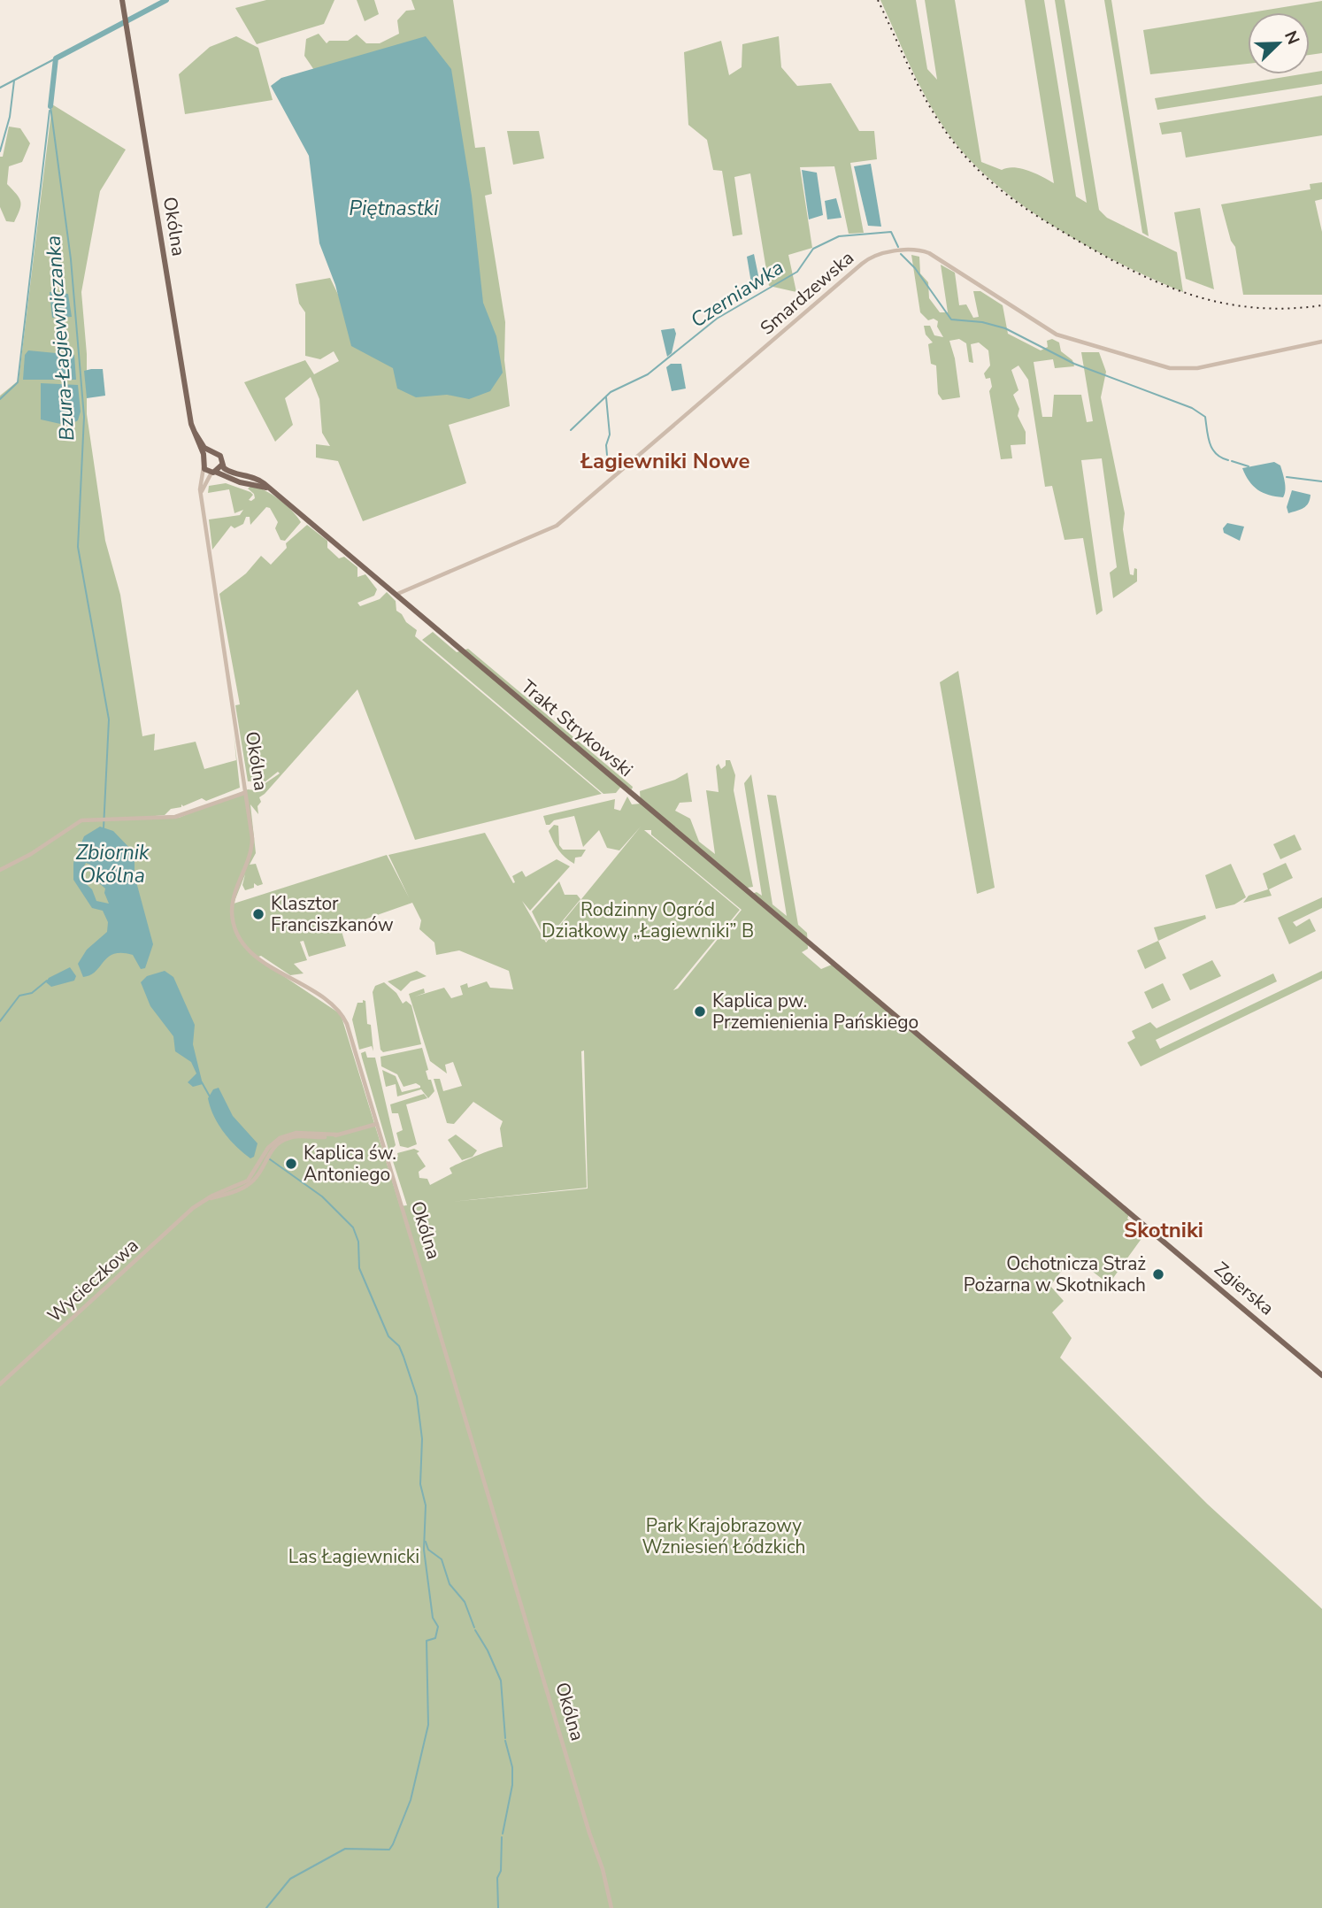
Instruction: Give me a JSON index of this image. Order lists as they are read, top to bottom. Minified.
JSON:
{"streets":{"main road":["Okólna","Trakt Strykowski","Zgierska"],"street":["Smardzewska","Wycieczkowa"]},"crossings":[["Okólna","Trakt Strykowski"],["Okólna","Wycieczkowa"],["Smardzewska","Trakt Strykowski"],["Trakt Strykowski","Zgierska"]],"districts":["Łagiewniki Nowe","Skotniki"],"water":["Piętnastki","Czerniawka","Bzura-Łagiewniczanka","Zbiornik Okólna"],"parks":["Rodzinny Ogród Działkowy „Łagiewniki” B","Park Krajobrazowy Wzniesień Łódzkich","Las Łagiewnicki"],"places":["Klasztor Franciszkanów","Kaplica pw. Przemienienia Pańskiego","Kaplica św. Antoniego","Ochotnicza Straż Pożarna w Skotnikach"],"north":"top right"}
